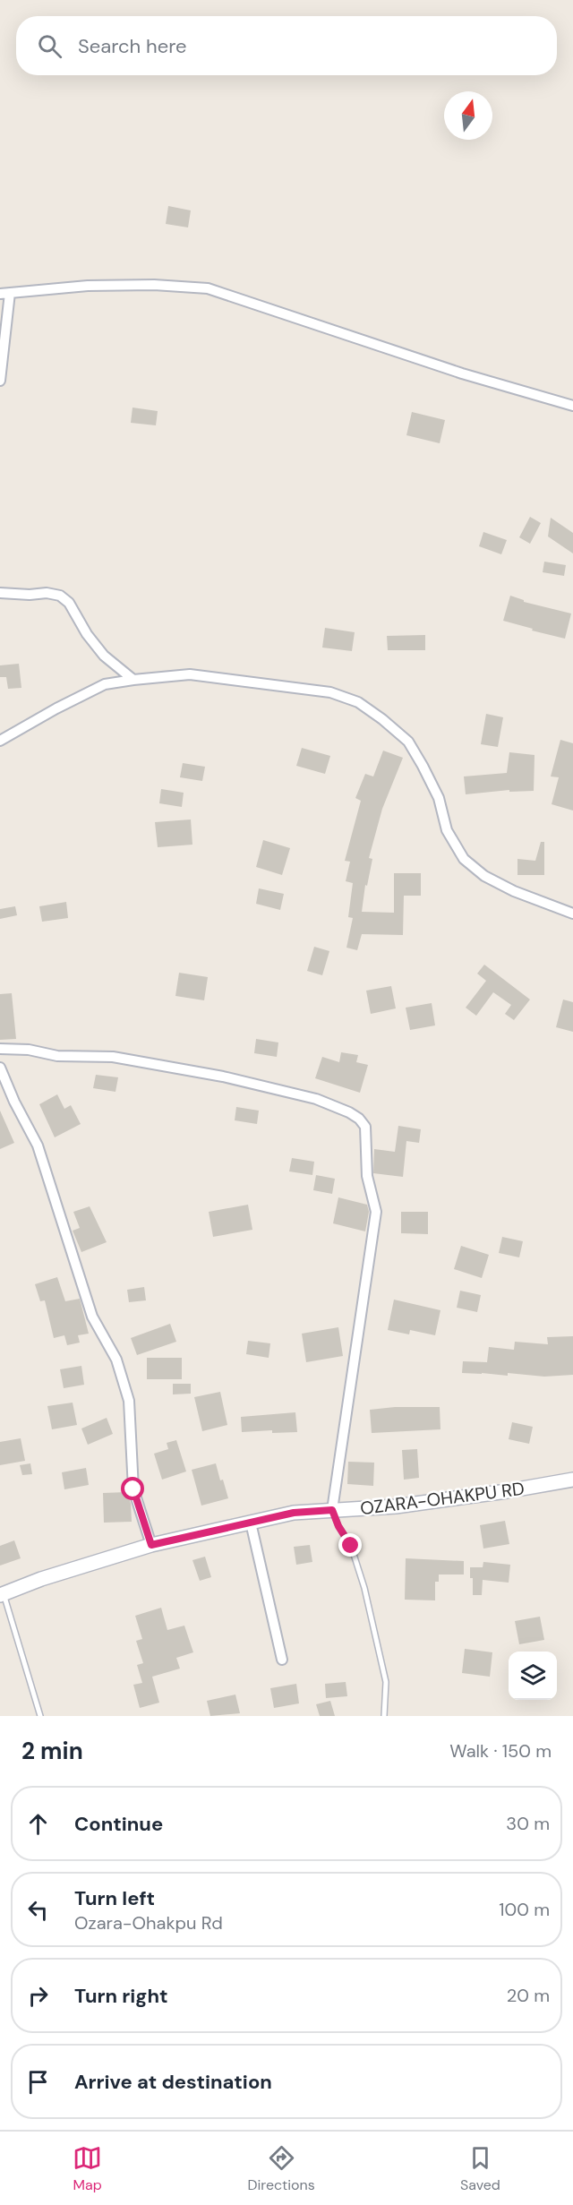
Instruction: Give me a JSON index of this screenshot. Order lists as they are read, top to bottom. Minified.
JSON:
{"streets":{"main road":["OZARA-OHAKPU RD"]},"north":"top","page":{"search":"Search here","heading":["2 min","Walk · 150 m"],"list":[["Continue","30 m"],["Turn left","Ozara-Ohakpu Rd","100 m"],["Turn right","20 m"],"Arrive at destination"],"nav":["Map","Directions","Saved"]}}
